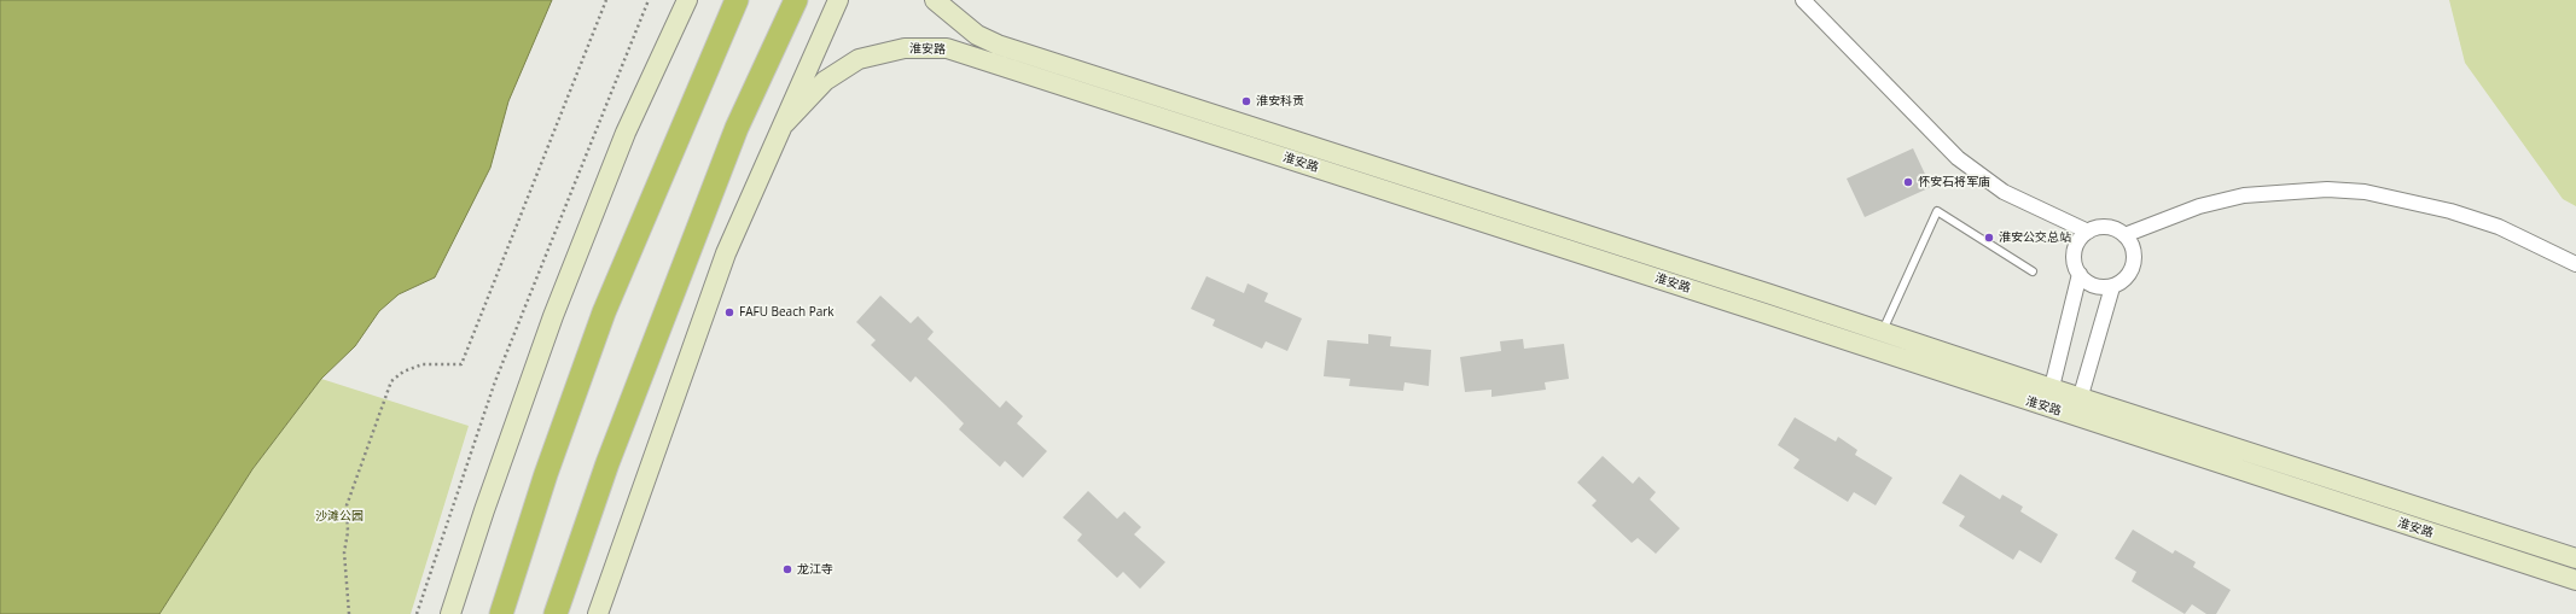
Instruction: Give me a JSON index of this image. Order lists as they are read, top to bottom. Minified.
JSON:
{"streets":{"main road":["淮安路"]},"parks":["沙滩公园"],"places":["淮安科贡","怀安石将军庙","淮安公交总站","FAFU Beach Park","龙江寺"]}
